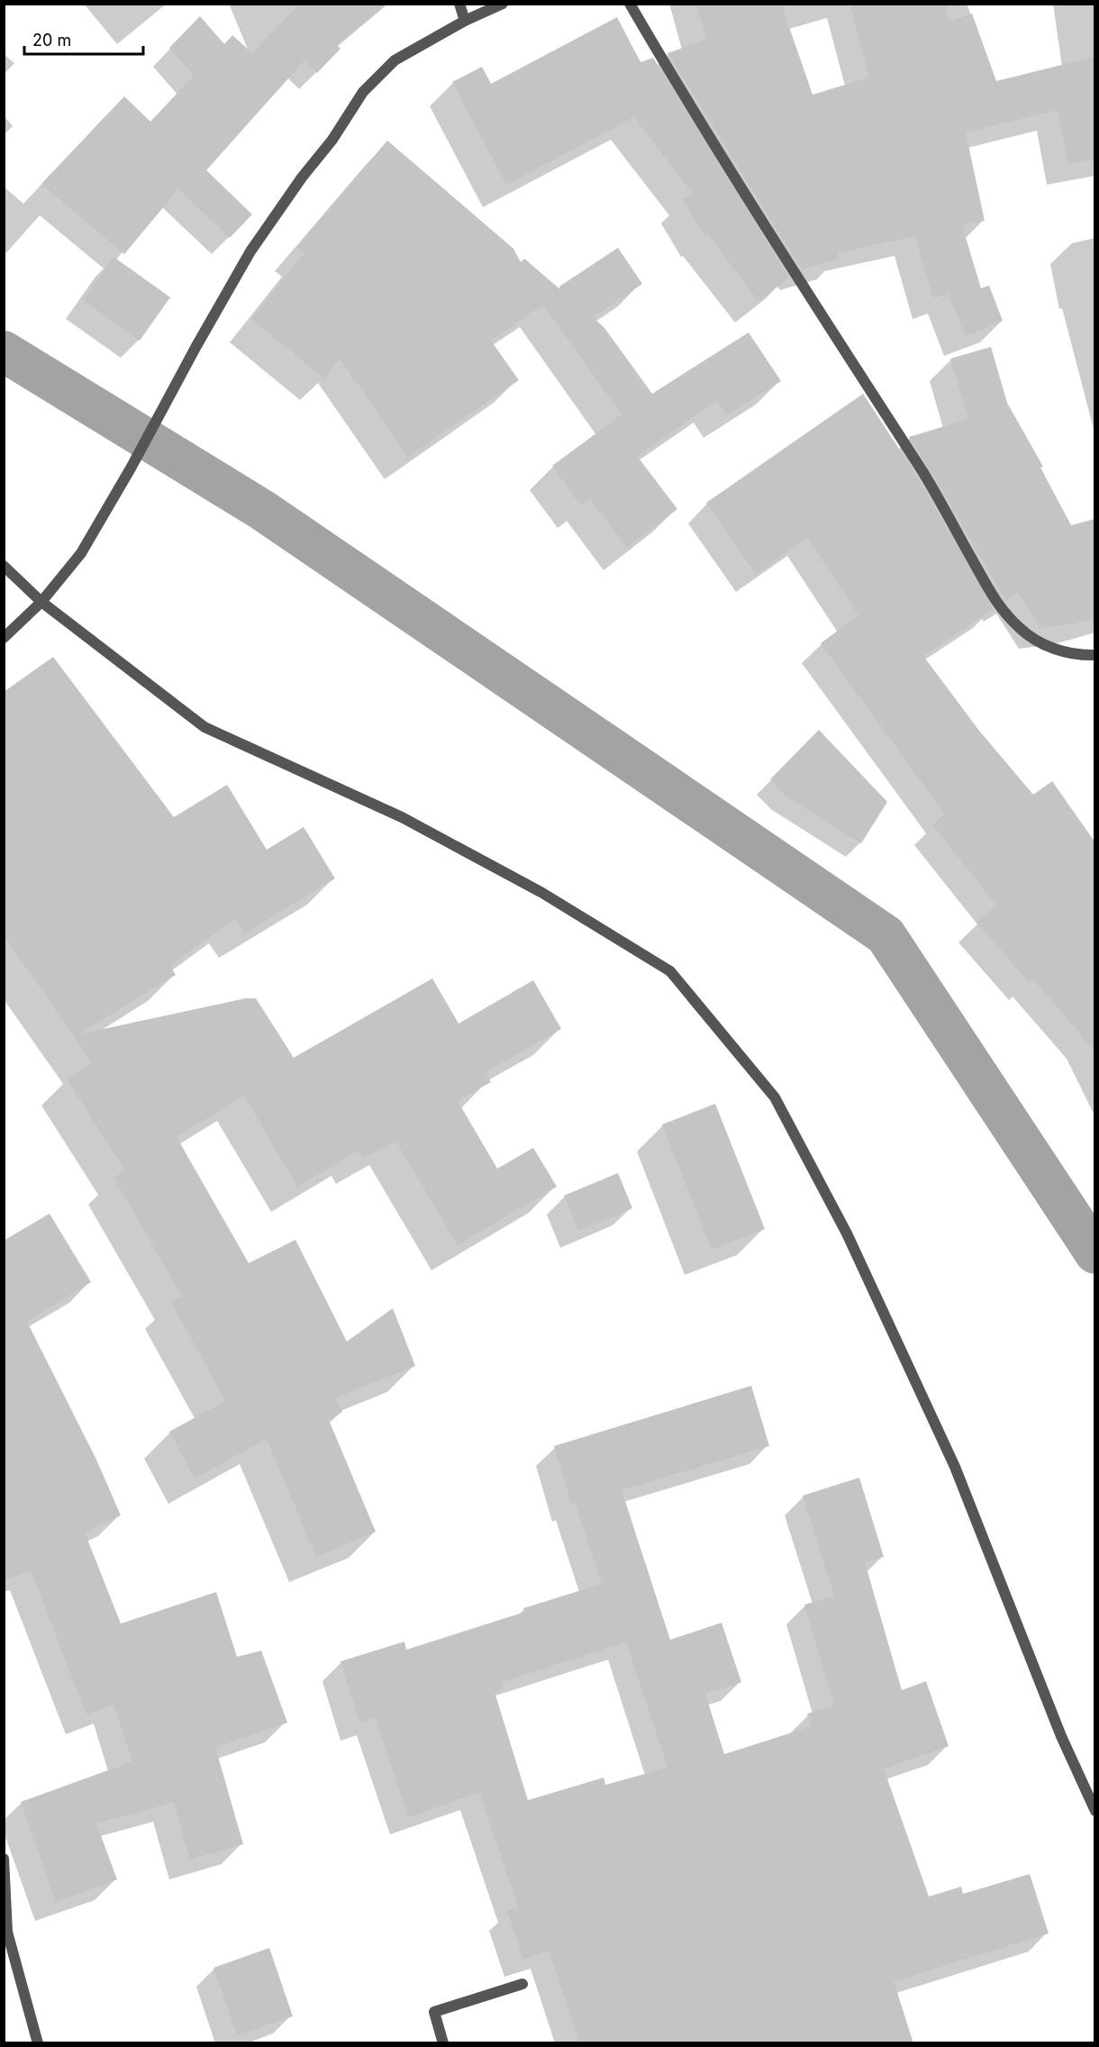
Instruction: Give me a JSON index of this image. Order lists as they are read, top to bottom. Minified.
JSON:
{"scale_bar":"20 m"}
